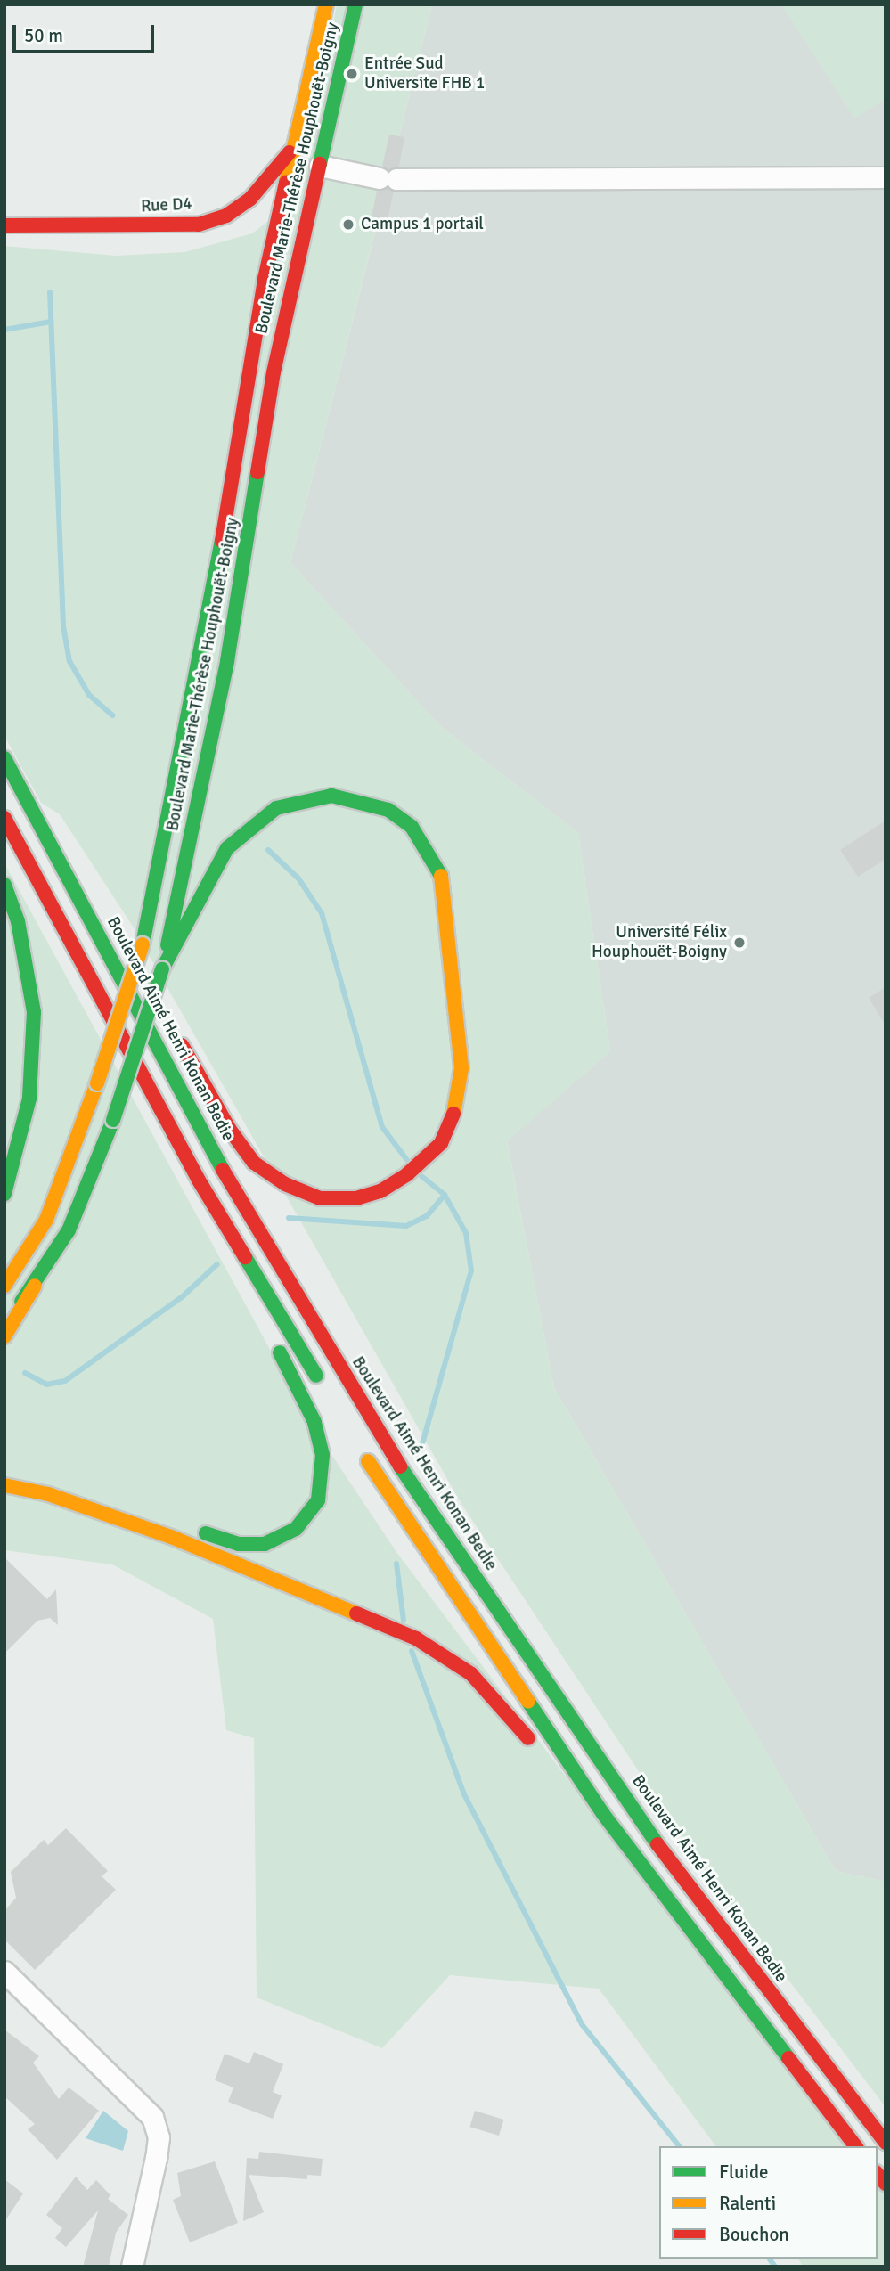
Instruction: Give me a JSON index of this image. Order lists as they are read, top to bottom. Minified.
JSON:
{"streets":{"main road":["Boulevard Marie-Thérèse Houphouët-Boigny","Rue D4","Boulevard Aimé Henri Konan Bedie"]},"crossings":[["Boulevard Marie-Thérèse Houphouët-Boigny","Rue D4"]],"places":["Entrée Sud Universite FHB 1","Campus 1 portail","Université Félix Houphouët-Boigny"],"legend":["Fluide","Ralenti","Bouchon"],"scale_bar":"50 m"}
